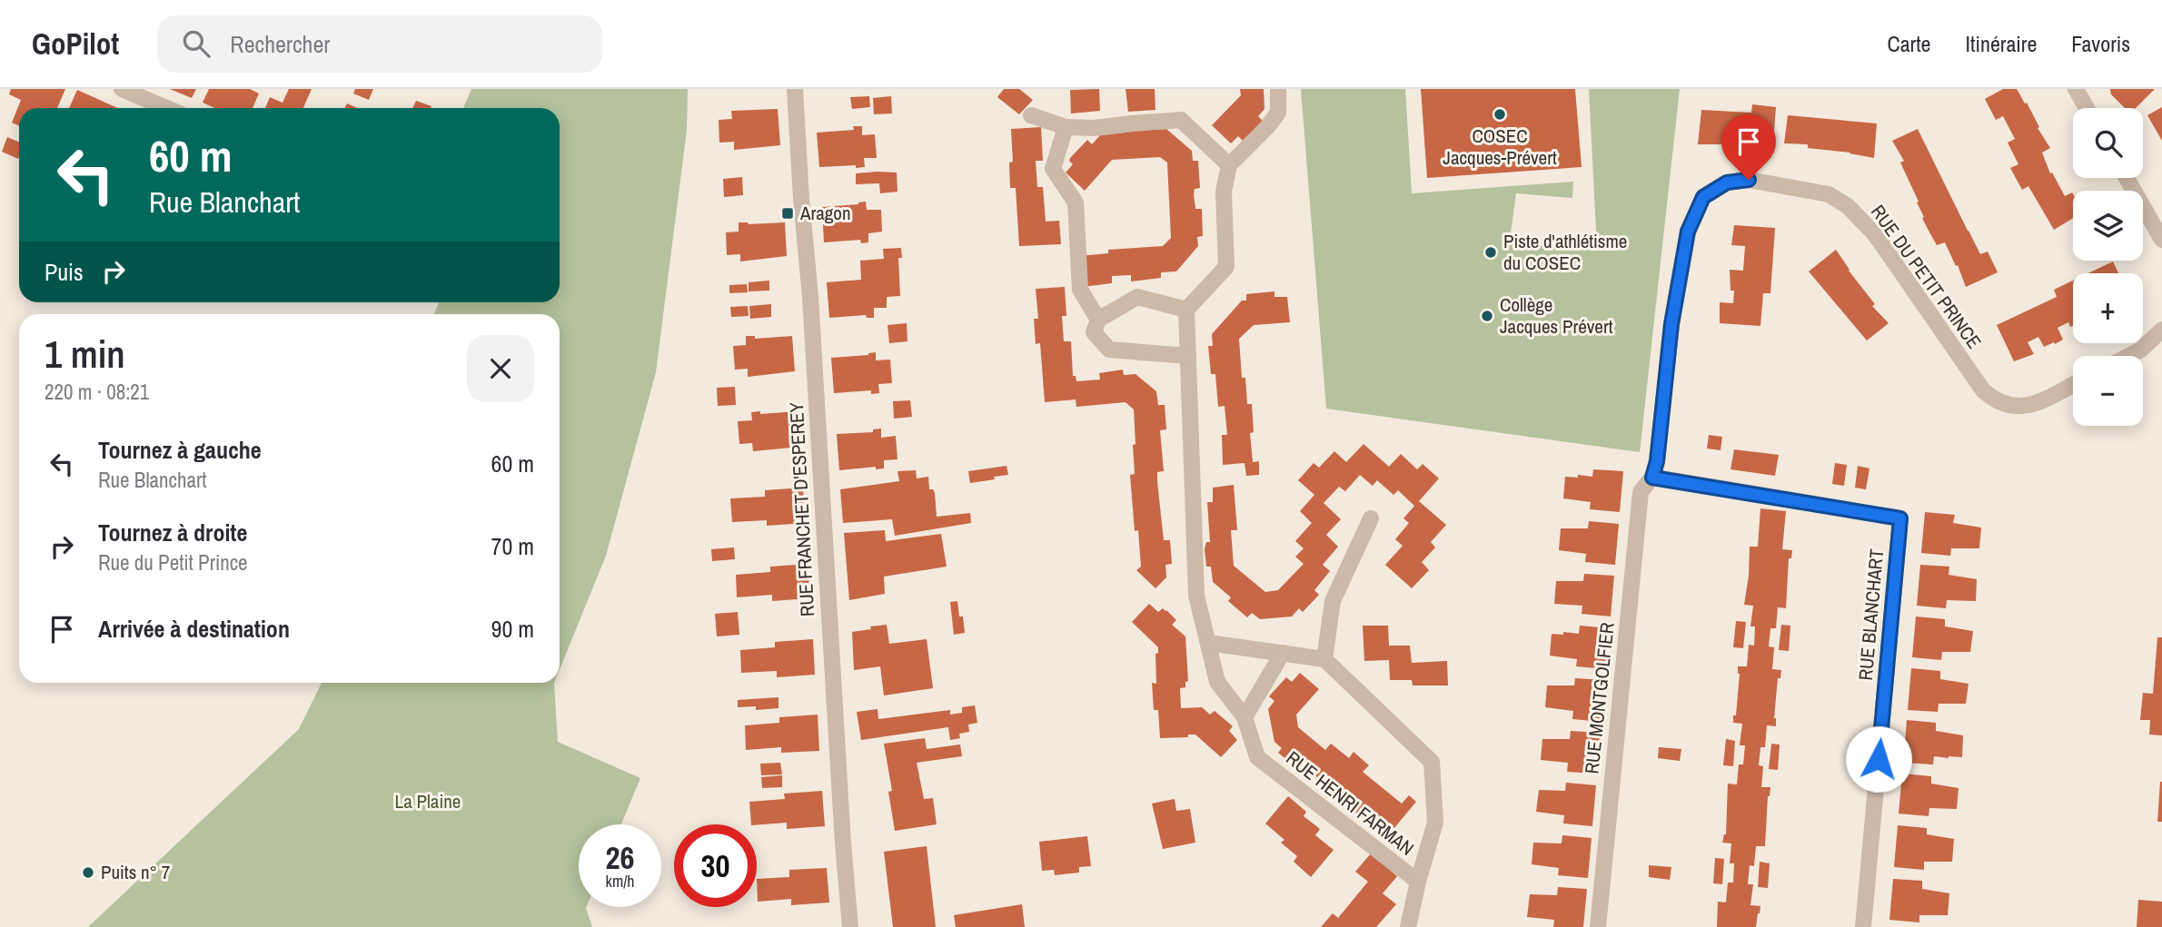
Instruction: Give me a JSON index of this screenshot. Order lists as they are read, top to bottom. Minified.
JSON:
{"streets":{"street":["RUE DU PETIT PRINCE","RUE FRANCHET D'ESPEREY","RUE BLANCHART","RUE MONTGOLFIER","RUE HENRI FARMAN"]},"crossings":[["RUE DU PETIT PRINCE","RUE BLANCHART"],["RUE DU PETIT PRINCE","RUE MONTGOLFIER"],["RUE BLANCHART","RUE MONTGOLFIER"]],"parks":["La Plaine"],"places":{"other":["COSEC Jacques-Prévert","Piste d'athlétisme du COSEC","Collège Jacques Prévert","Puits n° 7"],"transit":["Aragon"]},"page":{"header":"GoPilot","search":"Rechercher","nav":["Carte","Itinéraire","Favoris"],"map_buttons":["+","−"],"turn":["60 m","Rue Blanchart"],"then":"Puis","heading":["1 min","220 m · 08:21"],"list":[{"name":"Tournez à gauche","note":"Rue Blanchart","value":"60 m"},{"name":"Tournez à droite","note":"Rue du Petit Prince","value":"70 m"},{"name":"Arrivée à destination","value":"90 m"}],"speed":"26 km/h","limit":"30"}}
